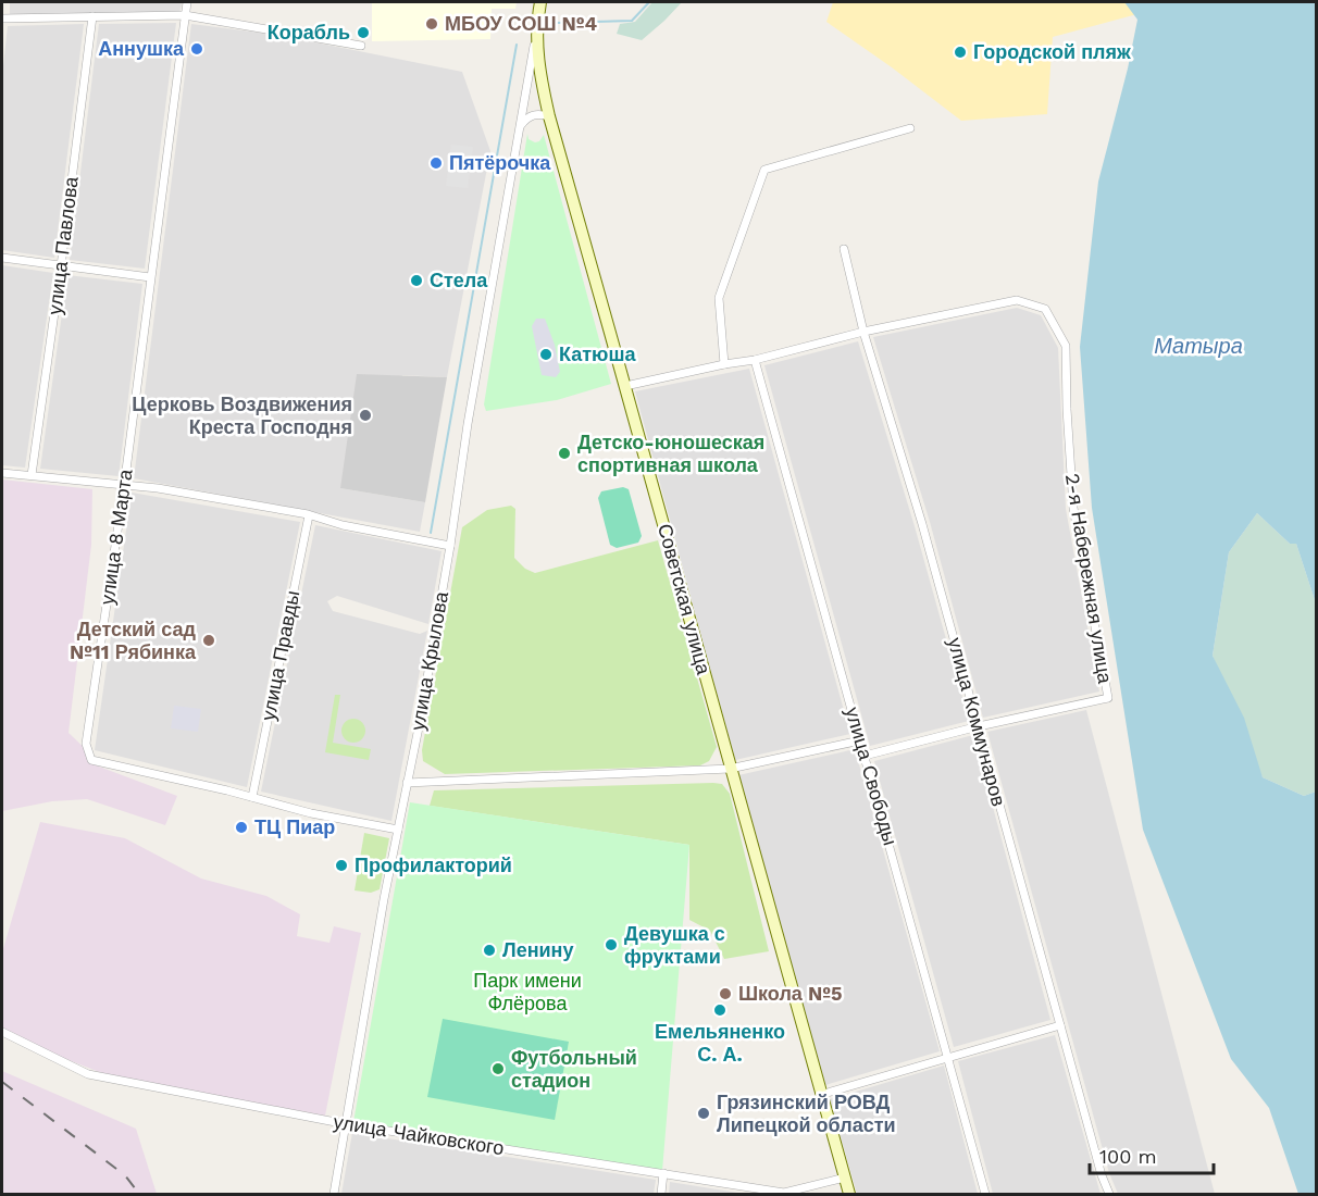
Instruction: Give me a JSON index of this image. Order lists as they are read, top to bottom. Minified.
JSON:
{"streets":{"main road":["Советская улица"],"street":["улица Павлова","улица 8 Марта","2-я Набережная улица","улица Правды","улица Крылова","улица Коммунаров","улица Свободы","улица Чайковского"]},"crossings":[["улица 8 Марта","улица Правды"],["улица 8 Марта","улица Крылова"],["2-я Набережная улица","улица Коммунаров"],["Советская улица","улица Крылова"],["Советская улица","улица Чайковского"],["улица Крылова","улица Чайковского"]],"water":["Матыра"],"parks":["Парк имени Флёрова"],"places":["МБОУ СОШ №4","Корабль","Аннушка","Городской пляж","Пятёрочка","Стела","Катюша","Церковь Воздвижения Креста Господня","Детско-юношеская спортивная школа","Детский сад №11 Рябинка","ТЦ Пиар","Профилакторий","Девушка с фруктами","Ленину","Школа №5","Емельяненко С. А.","Футбольный стадион","Грязинский РОВД Липецкой области"],"scale_bar":"100 m"}
